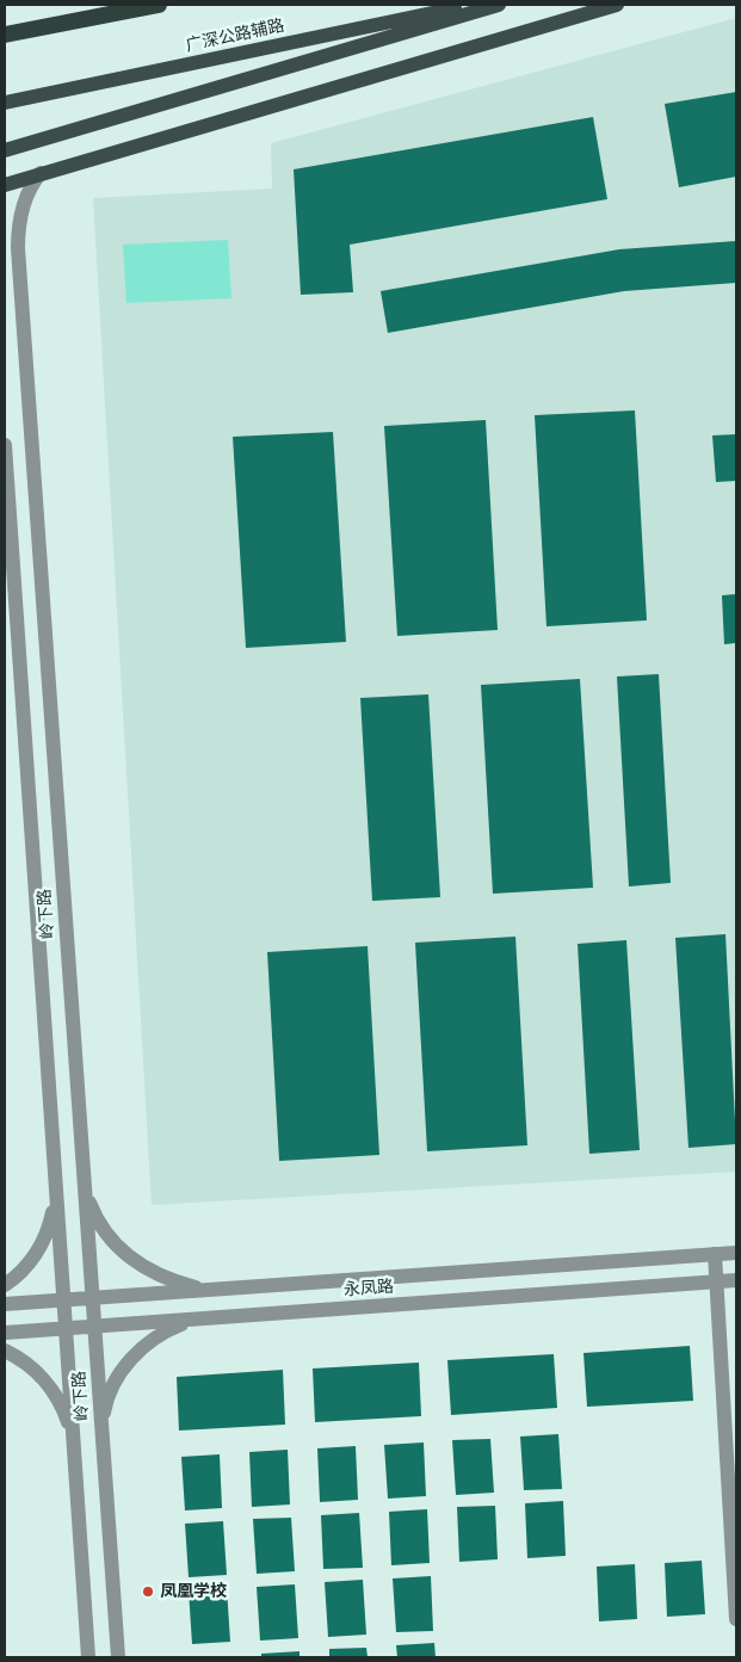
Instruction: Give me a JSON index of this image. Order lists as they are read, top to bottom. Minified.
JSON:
{"streets":{"main road":["广深公路辅路"],"street":["岭下路","永凤路"]},"crossings":[["岭下路","永凤路"]],"places":["凤凰学校"]}
